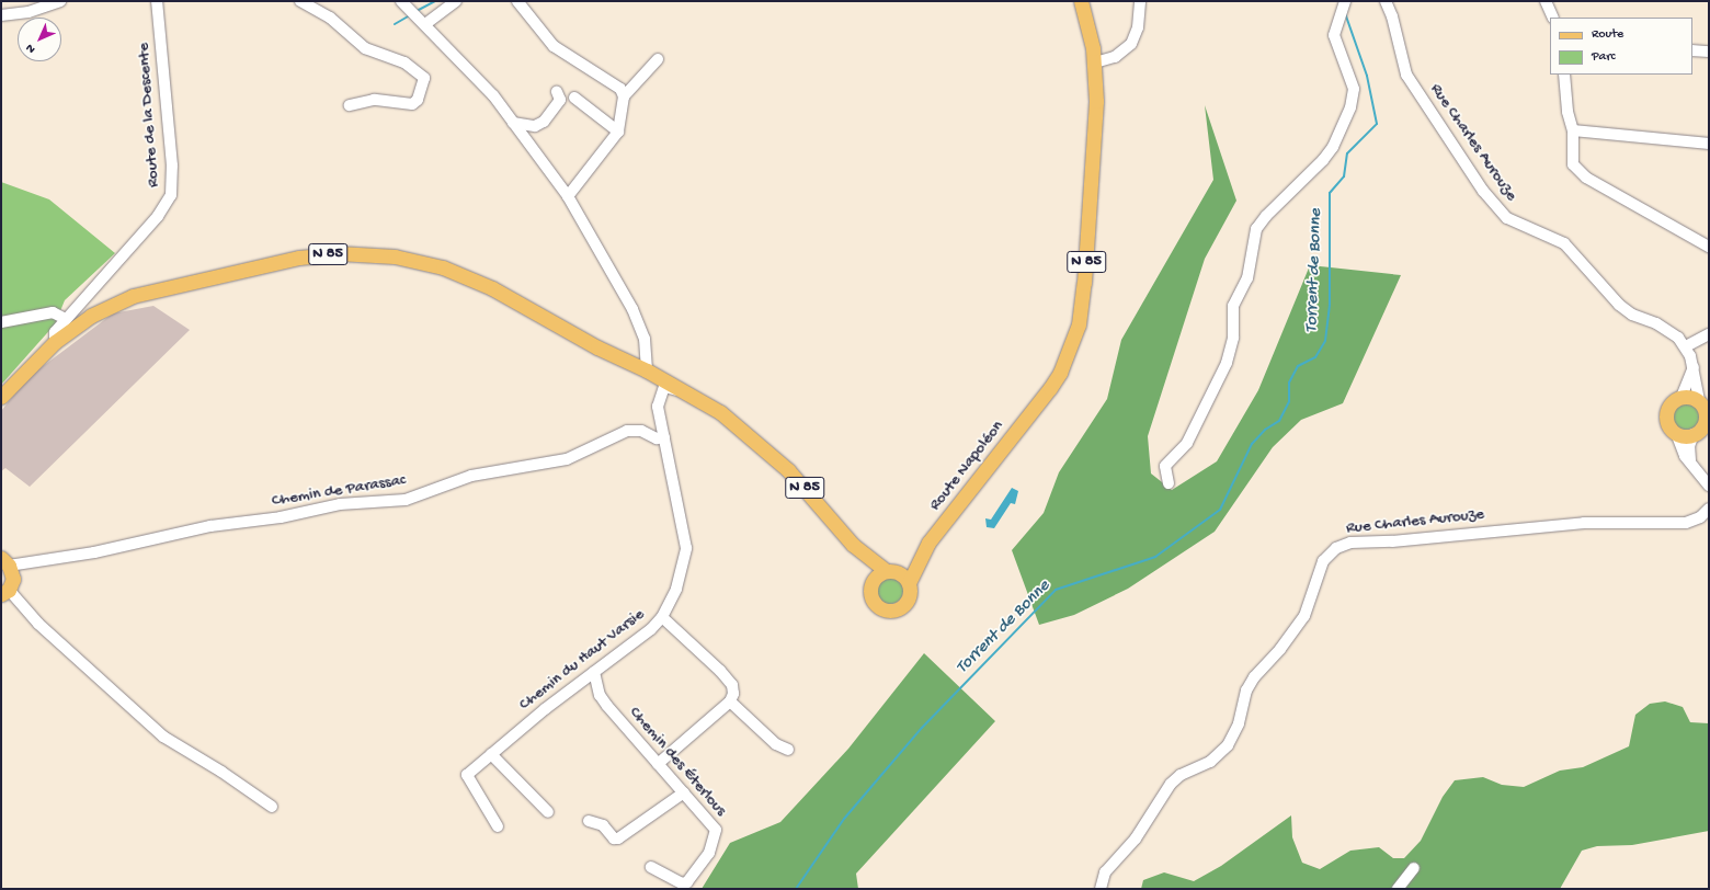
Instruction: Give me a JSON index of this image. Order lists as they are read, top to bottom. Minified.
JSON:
{"streets":{"main road":["N 85","Route Napoléon"],"street":["Route de la Descente","Rue Charles Aurouze","Chemin de Parassac","Chemin du Haut Varsie","Chemin des Éterlous"]},"crossings":[["Route de la Descente","N 85"],["N 85","Route Napoléon"],["N 85","Chemin du Haut Varsie"],["Chemin de Parassac","Chemin du Haut Varsie"],["Chemin du Haut Varsie","Chemin des Éterlous"]],"water":["Torrent de Bonne"],"legend":["Route","Parc"],"north":"bottom left"}
